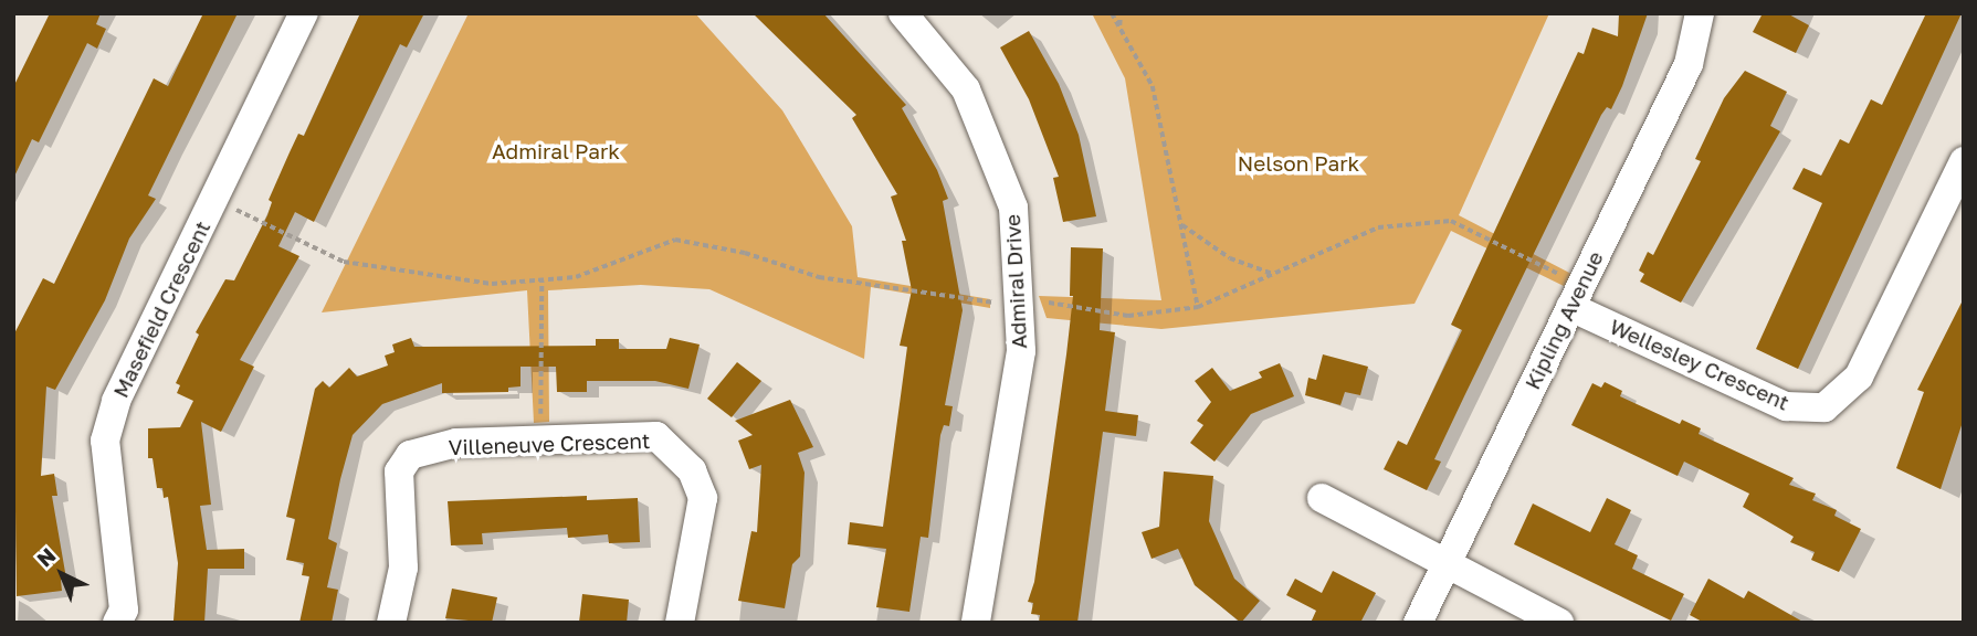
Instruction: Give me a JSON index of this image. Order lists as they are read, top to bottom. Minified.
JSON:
{"streets":{"street":["Admiral Drive","Masefield Crescent","Kipling Avenue","Wellesley Crescent","Villeneuve Crescent"]},"crossings":[["Kipling Avenue","Wellesley Crescent"]],"parks":["Admiral Park","Nelson Park"],"north":"top left"}
